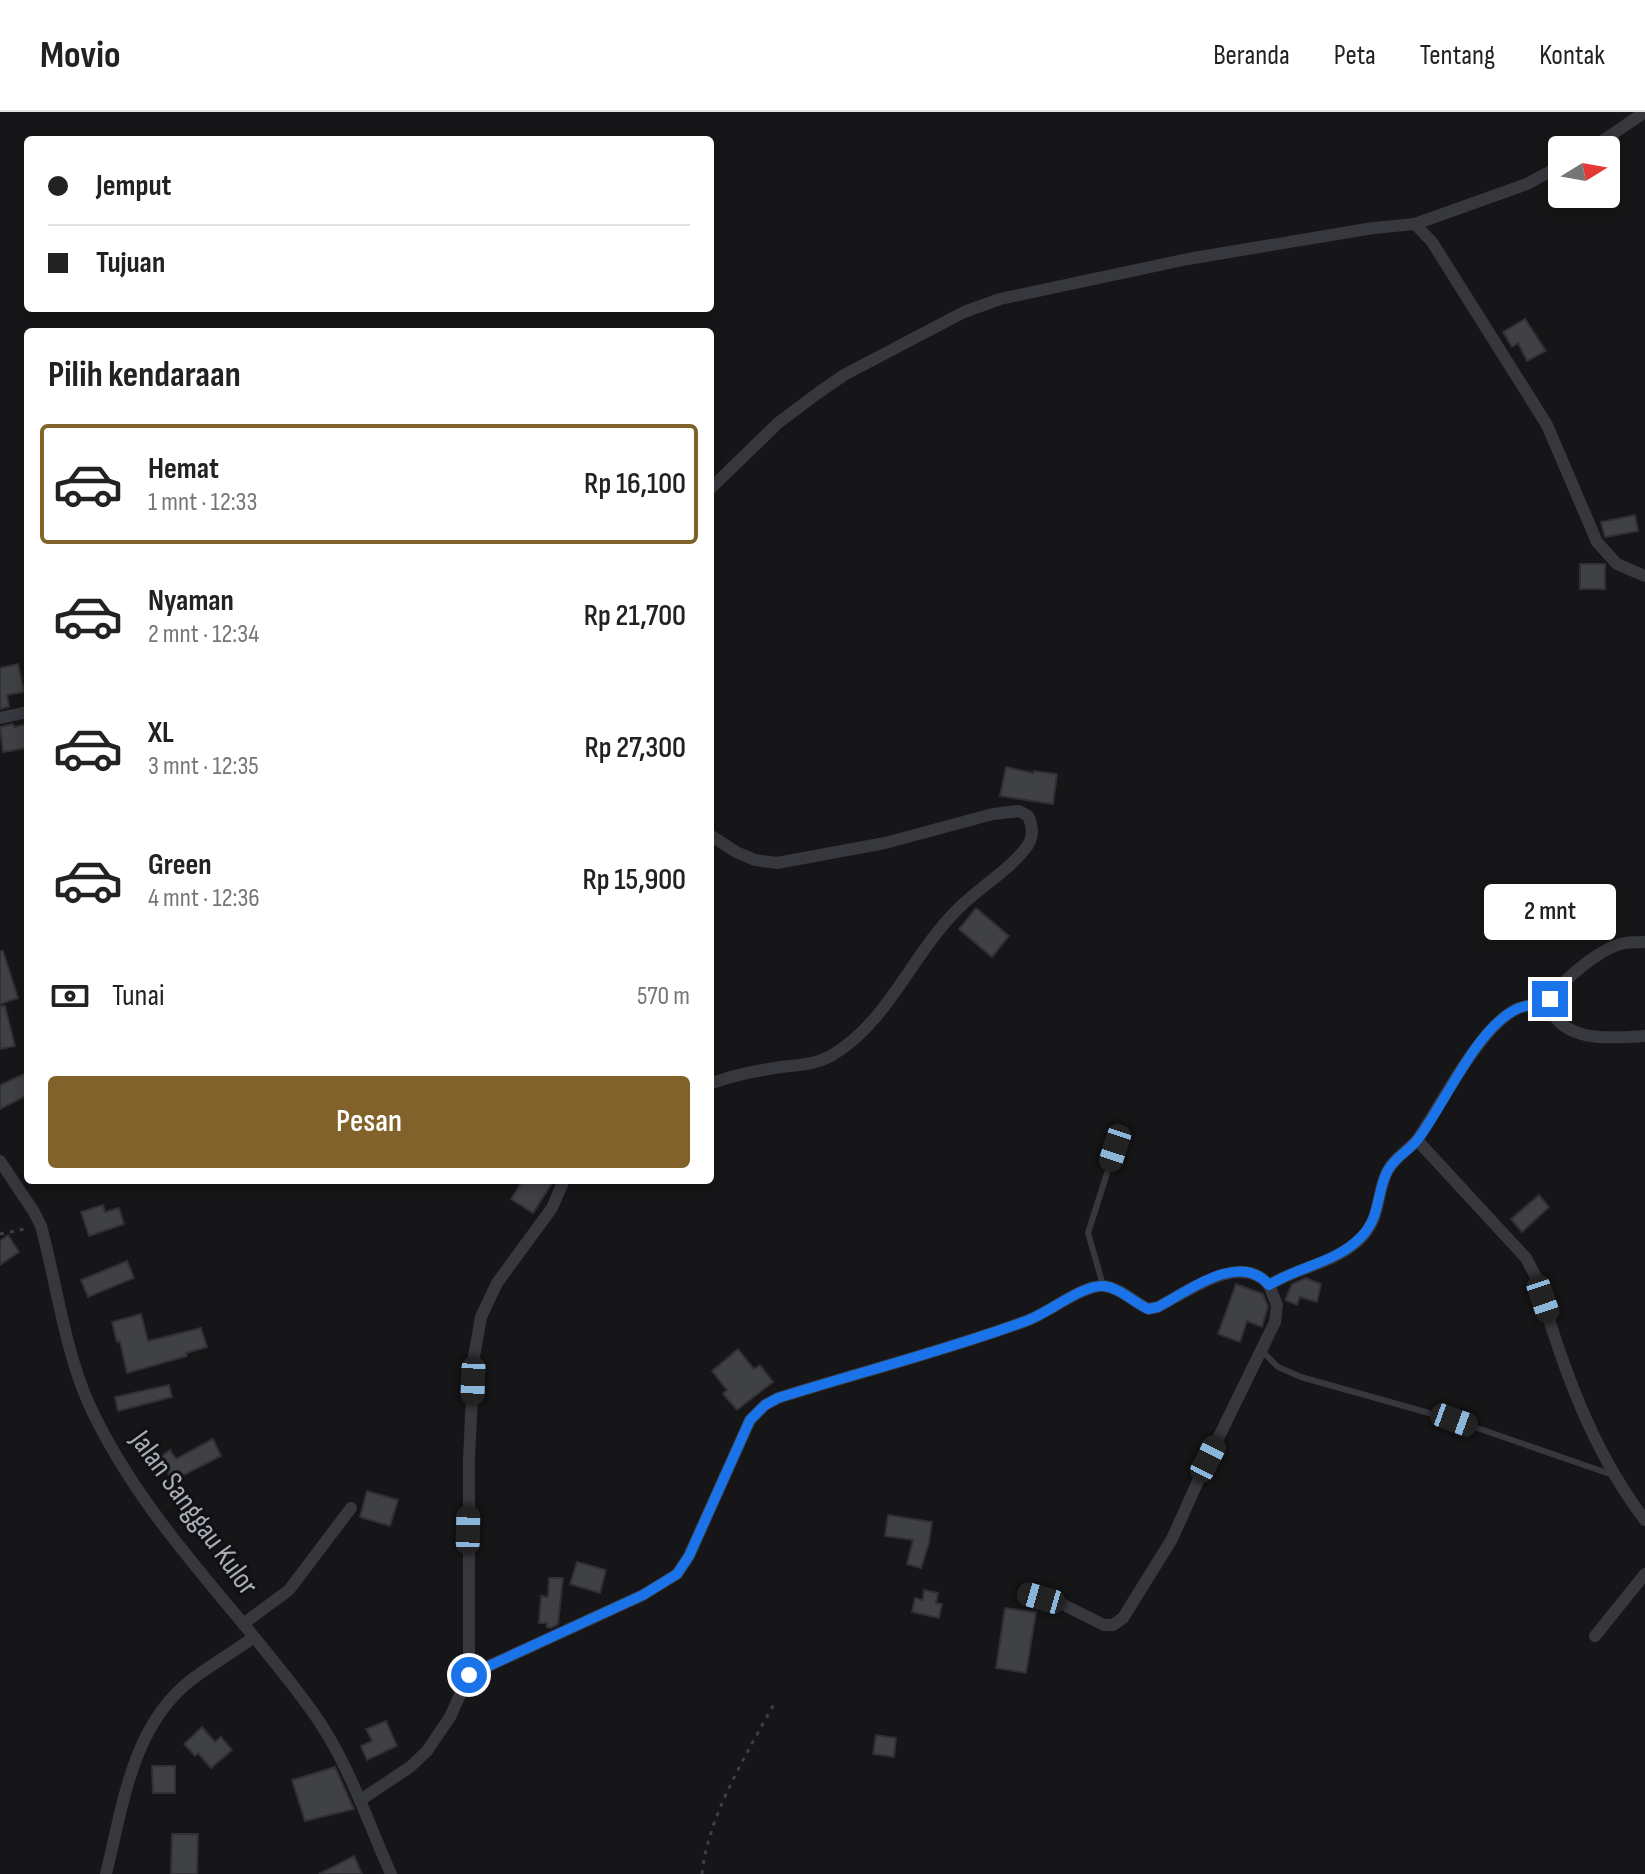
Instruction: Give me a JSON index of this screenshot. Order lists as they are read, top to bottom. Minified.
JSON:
{"streets":{"street":["Jalan Sanggau Kulor"]},"north":"right","page":{"header":"Movio","nav":["Beranda","Peta","Tentang","Kontak"],"banner":["Jemput","Tujuan"],"heading":"Pilih kendaraan","list":[{"name":"Hemat","note":"1 mnt · 12:33","value":"Rp 16,100"},{"name":"Nyaman","note":"2 mnt · 12:34","value":"Rp 21,700"},{"name":"XL","note":"3 mnt · 12:35","value":"Rp 27,300"},{"name":"Green","note":"4 mnt · 12:36","value":"Rp 15,900"}],"bubble":"2 mnt","pay":["Tunai","570 m"],"buttons":"Pesan"}}
